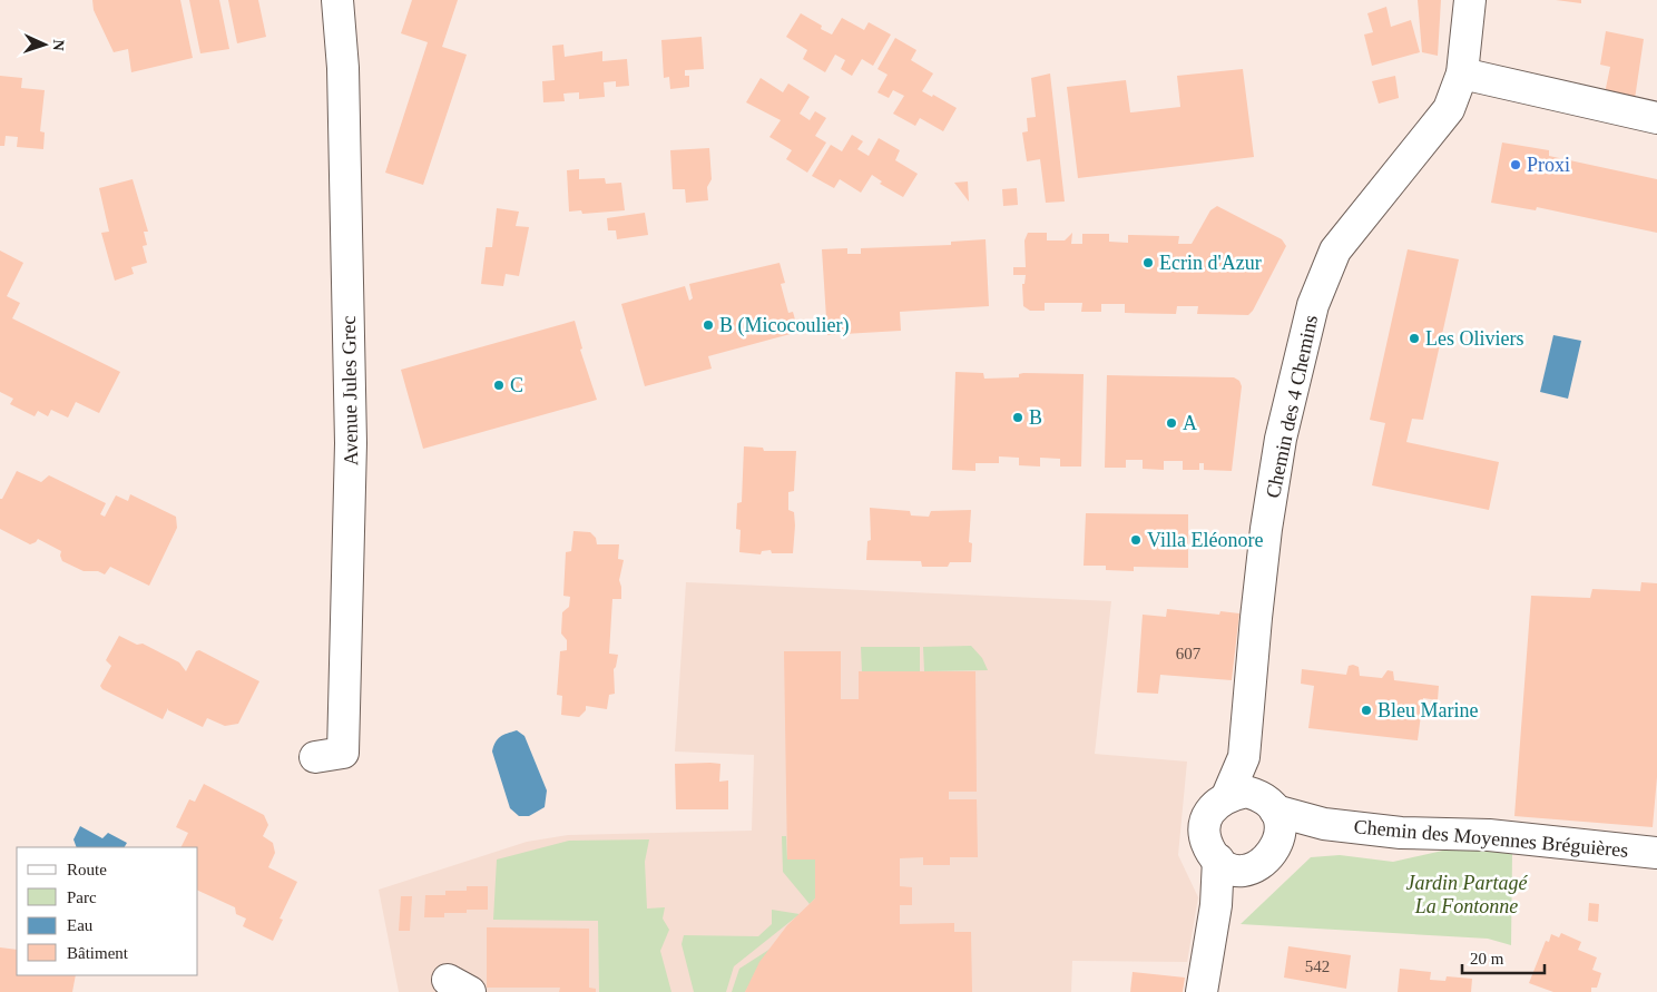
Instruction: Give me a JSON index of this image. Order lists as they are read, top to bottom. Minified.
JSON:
{"streets":{"street":["Avenue Jules Grec","Chemin des 4 Chemins","Chemin des Moyennes Bréguières"]},"crossings":[["Chemin des 4 Chemins","Chemin des Moyennes Bréguières"]],"parks":["Jardin Partagé La Fontonne"],"places":["Proxi","Ecrin d'Azur","B (Micocoulier)","Les Oliviers","C","B","A","Villa Eléonore","Bleu Marine"],"house_numbers":["607","542"],"legend":["Route","Parc","Eau","Bâtiment"],"scale_bar":"20 m","north":"right"}
